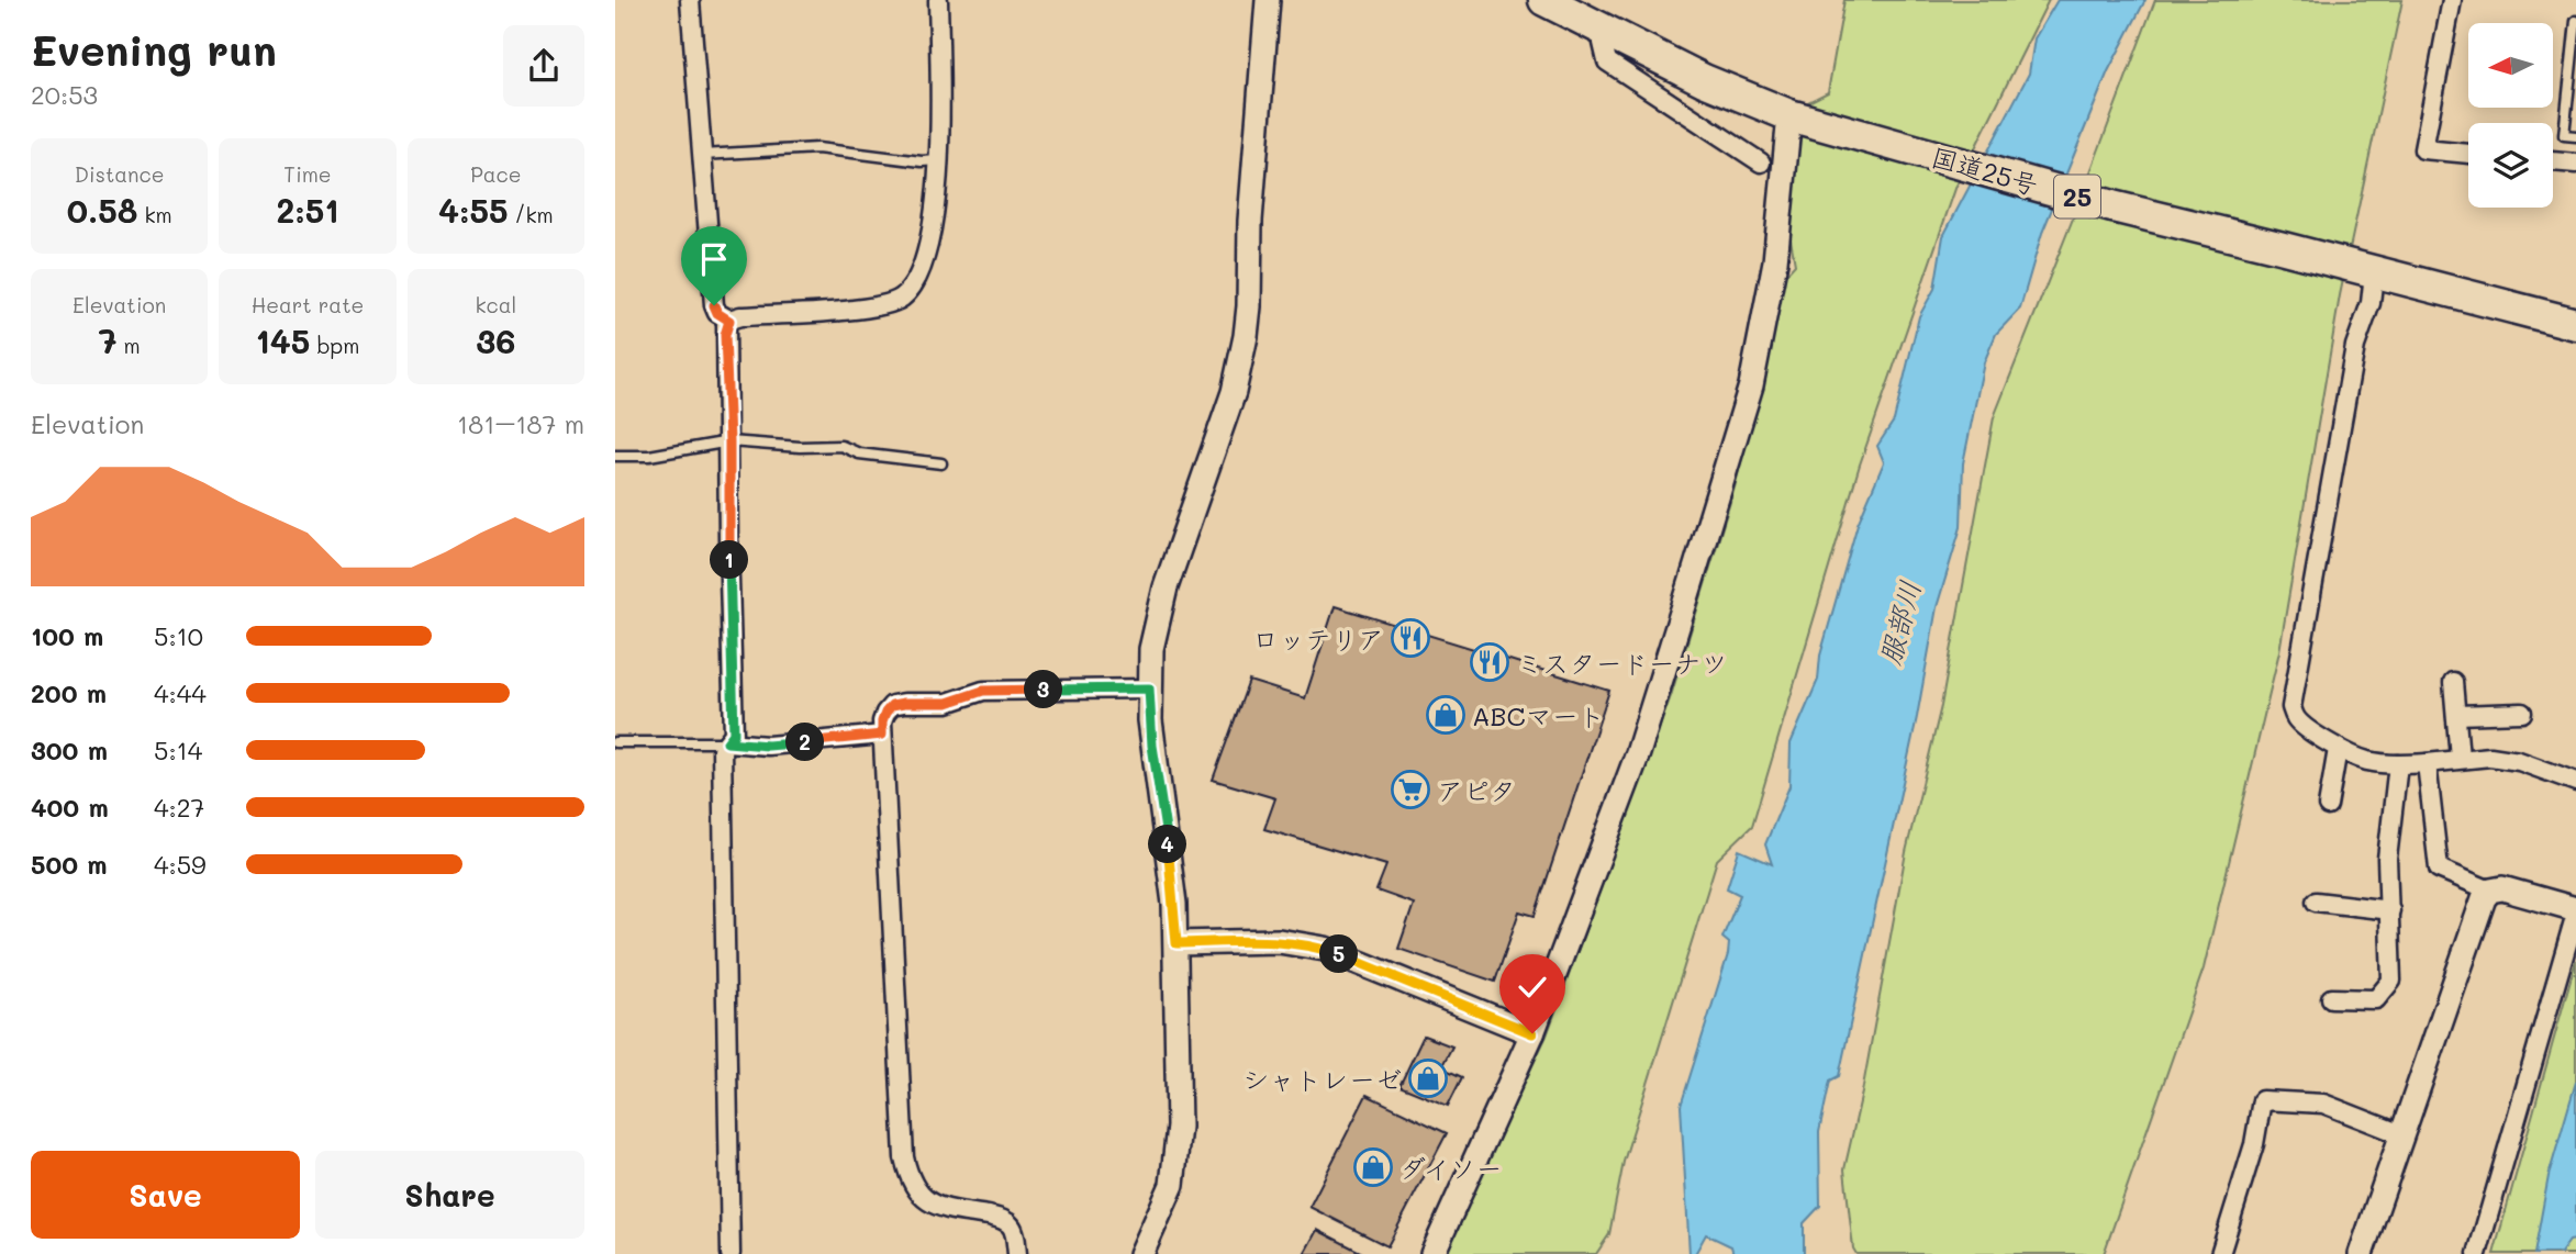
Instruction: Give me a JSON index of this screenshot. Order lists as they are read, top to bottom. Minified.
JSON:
{"streets":{"highway":["国道25号","25"]},"water":["服部川"],"places":{"restaurant":["ロッテリア","ミスタードーナツ"],"shop":["ABCマート","シャトレーゼ","ダイソー"],"supermarket":["アピタ"]},"north":"left","page":{"heading":["Evening run","20:53"],"stats":[["Distance","0.58 km"],["Time","2:51"],["Pace","4:55 /km"],["Elevation","7 m"],["Heart rate","145 bpm"],["kcal","36"]],"chart":["Elevation","181–187 m"],"pins":["1","3","2","4","5"],"list":[{"name":"100 m","note":"5:10"},{"name":"200 m","note":"4:44"},{"name":"300 m","note":"5:14"},{"name":"400 m","note":"4:27"},{"name":"500 m","note":"4:59"}],"buttons":["Save","Share"]}}
